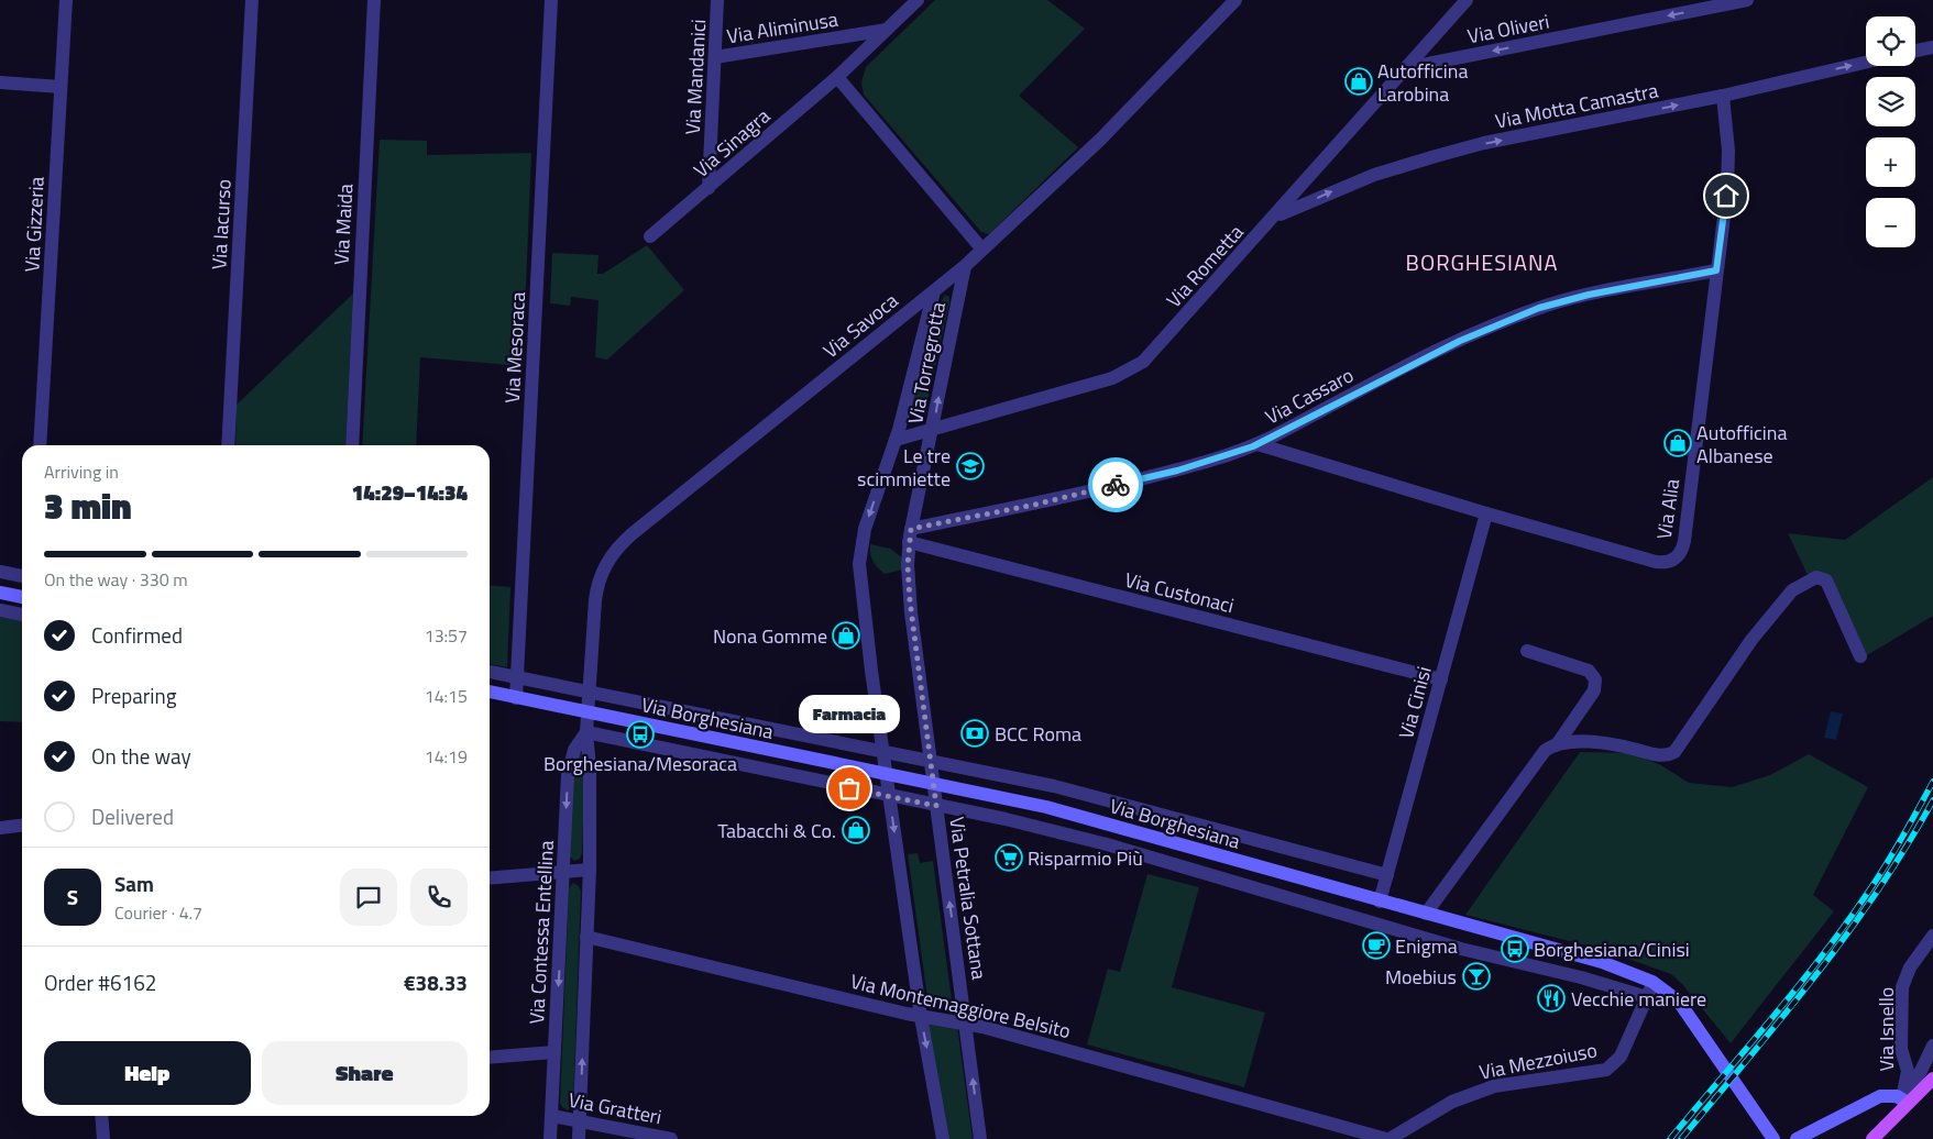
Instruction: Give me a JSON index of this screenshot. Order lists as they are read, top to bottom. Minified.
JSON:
{"streets":{"street":["Via Aliminusa","Via Oliveri","Via Mandanici","Via Motta Camastra","Via Sinagra","Via Gizzeria","Via Iacurso","Via Maida","Via Rometta","Via Savoca","Via Mesoraca","Via Torregrotta","Via Cassaro","Via Alia","Via Custonaci","Via Cinisi","Via Borghesiana","Via Petralia Sottana","Via Contessa Entellina","Via Montemaggiore Belsito","Via Isnello","Via Mezzoiuso","Via Gratteri"]},"crossings":[["Via Aliminusa","Via Mandanici"],["Via Oliveri","Via Rometta"],["Via Mandanici","Via Sinagra"],["Via Motta Camastra","Via Rometta"],["Via Motta Camastra","Via Alia"],["Via Rometta","Via Torregrotta"],["Via Savoca","Via Torregrotta"],["Via Savoca","Via Borghesiana"],["Via Savoca","Via Contessa Entellina"],["Via Mesoraca","Via Borghesiana"],["Via Torregrotta","Via Cassaro"],["Via Torregrotta","Via Custonaci"],["Via Torregrotta","Via Borghesiana"],["Via Torregrotta","Via Petralia Sottana"],["Via Cassaro","Via Alia"],["Via Cassaro","Via Custonaci"],["Via Alia","Via Cinisi"],["Via Custonaci","Via Cinisi"],["Via Cinisi","Via Borghesiana"],["Via Borghesiana","Via Petralia Sottana"],["Via Borghesiana","Via Contessa Entellina"],["Via Borghesiana","Via Mezzoiuso"],["Via Petralia Sottana","Via Montemaggiore Belsito"],["Via Contessa Entellina","Via Montemaggiore Belsito"],["Via Contessa Entellina","Via Gratteri"],["Via Montemaggiore Belsito","Via Mezzoiuso"]],"one_way":["Via Oliveri","Via Motta Camastra"],"districts":["BORGHESIANA"],"places":{"shop":["Autofficina Larobina","Autofficina Albanese","Nona Gomme","Tabacchi & Co."],"school or university":["Le tre scimmiette"],"bank":["BCC Roma"],"bus stop":["Borghesiana/Mesoraca","Borghesiana/Cinisi"],"other":["Farmacia"],"supermarket":["Risparmio Più"],"cafe":["Enigma"],"bar":["Moebius"],"restaurant":["Vecchie maniere"]},"page":{"map_buttons":["+","−"],"heading":["3 min","Arriving in","14:29–14:34"],"panel":["Sam","Courier · 4.7","Order #6162","€38.33"],"bar":"On the way · 330 m","list":[["Confirmed","13:57"],["Preparing","14:15"],["On the way","14:19"],"Delivered"],"bubble":"Farmacia","round":"S","buttons":["Help","Share"]}}
